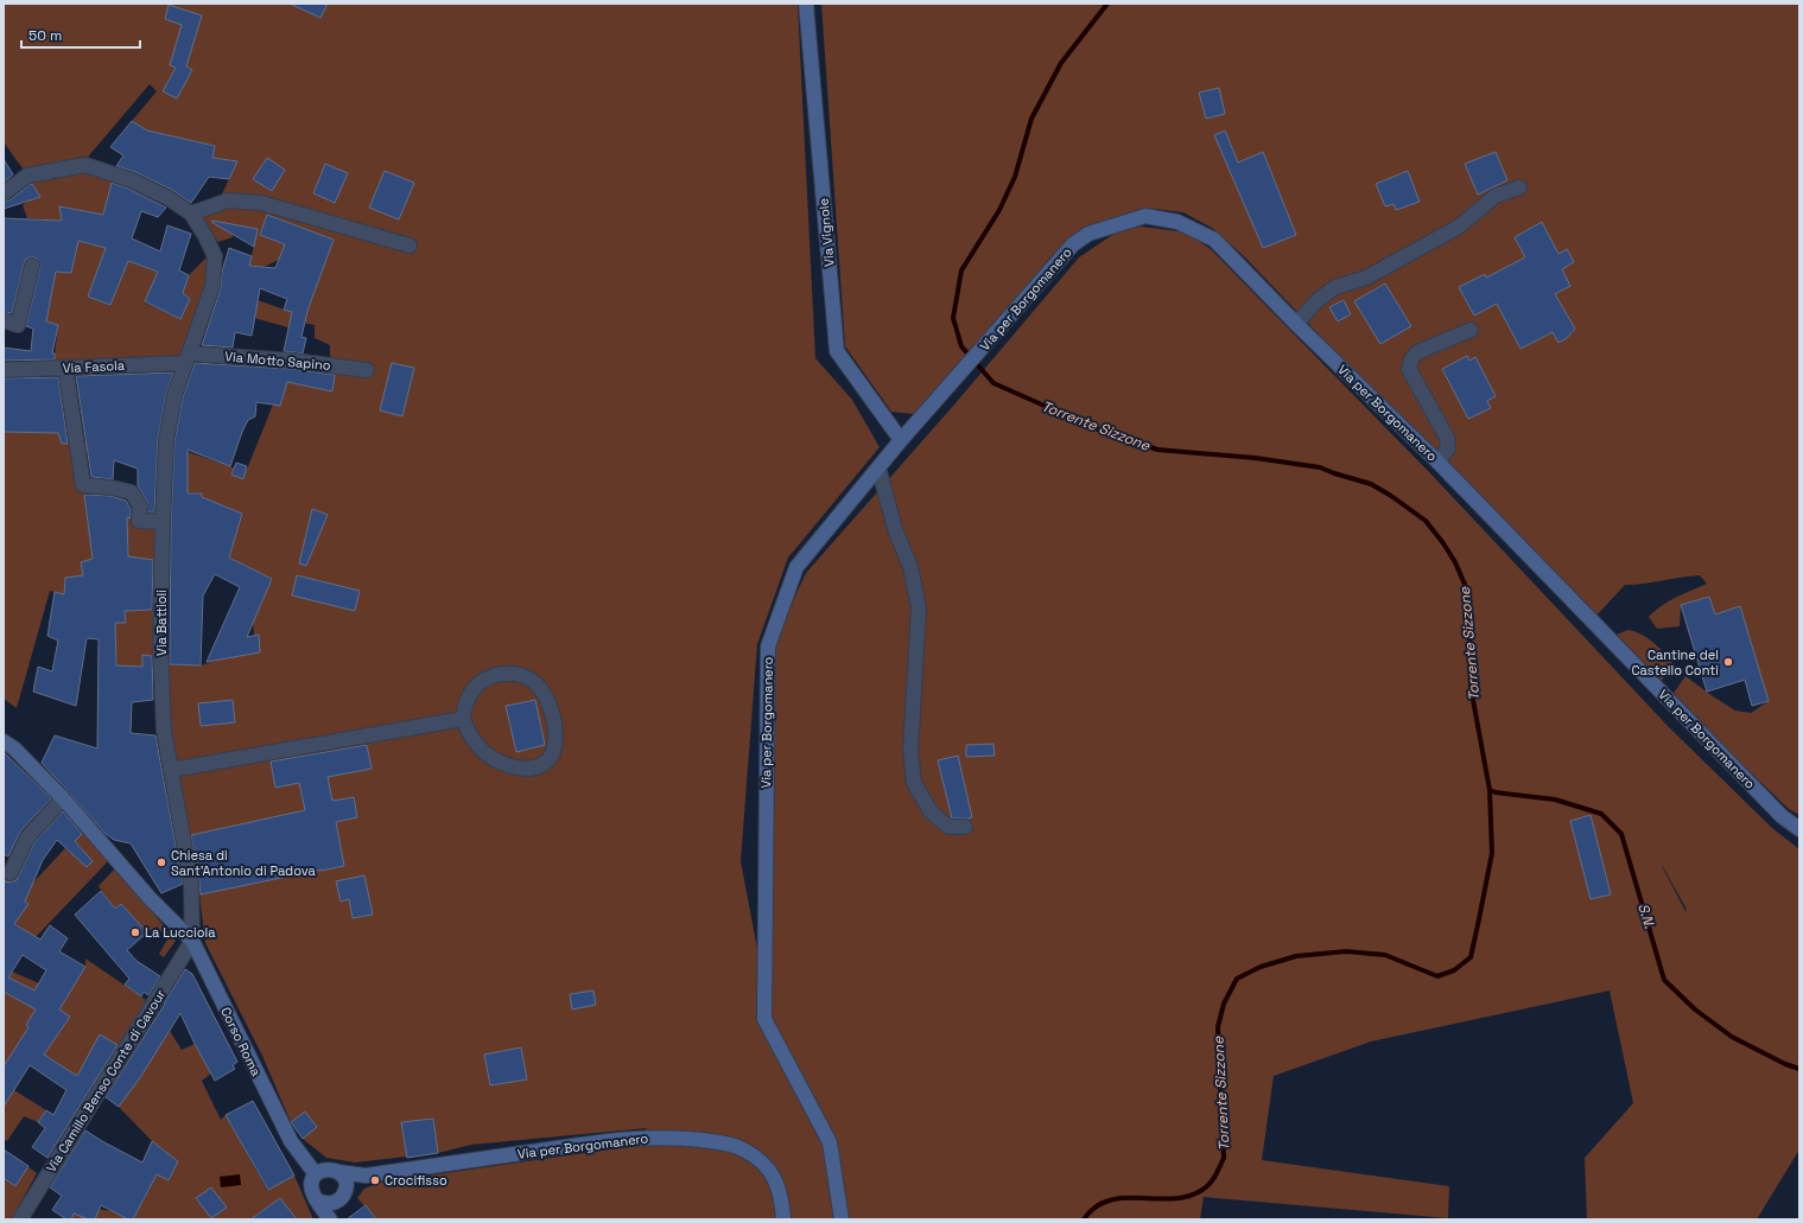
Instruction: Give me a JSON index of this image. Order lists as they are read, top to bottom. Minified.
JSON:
{"streets":{"main road":["Via Vignole","Via per Borgomanero","Corso Roma"],"street":["Via Motto Sapino","Via Fasola","Via Battioli","Via Camillo Benso Conte di Cavour"]},"crossings":[["Via Vignole","Via per Borgomanero"],["Via per Borgomanero","Corso Roma"],["Via Motto Sapino","Via Fasola"],["Via Motto Sapino","Via Battioli"],["Via Fasola","Via Battioli"],["Via Battioli","Corso Roma"],["Via Battioli","Via Camillo Benso Conte di Cavour"],["Corso Roma","Via Camillo Benso Conte di Cavour"]],"water":["Torrente Sizzone","S.N."],"places":["Cantine del Castello Conti","Chiesa di Sant'Antonio di Padova","La Lucciola","Crocifisso"],"scale_bar":"50 m"}
